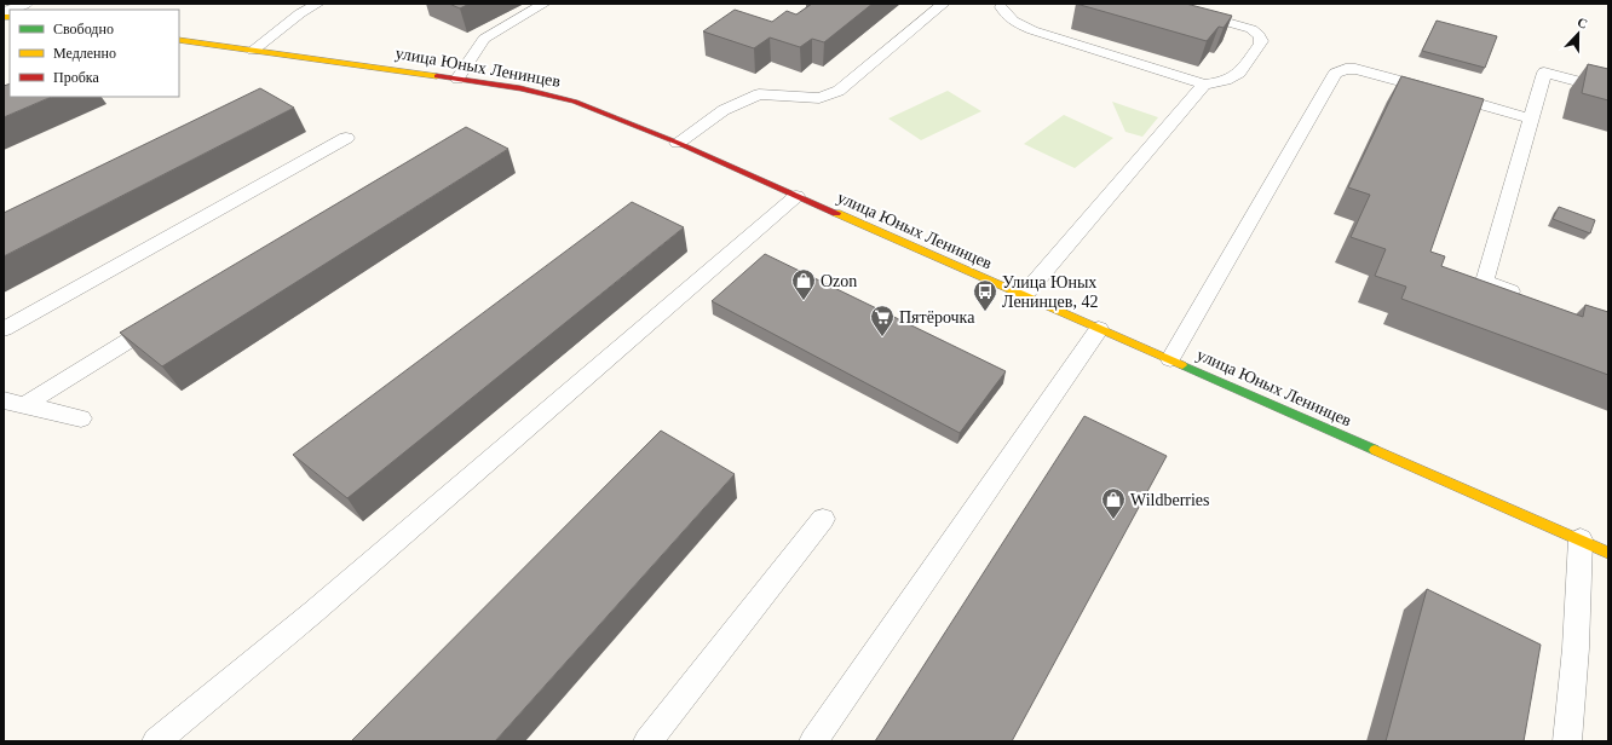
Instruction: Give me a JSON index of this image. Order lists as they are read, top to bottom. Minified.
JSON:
{"streets":{"main road":["улица Юных Ленинцев"]},"places":{"shop":["Ozon","Wildberries"],"bus stop":["Улица Юных Ленинцев, 42"],"supermarket":["Пятёрочка"]},"legend":["Свободно","Медленно","Пробка"],"north":"top"}
